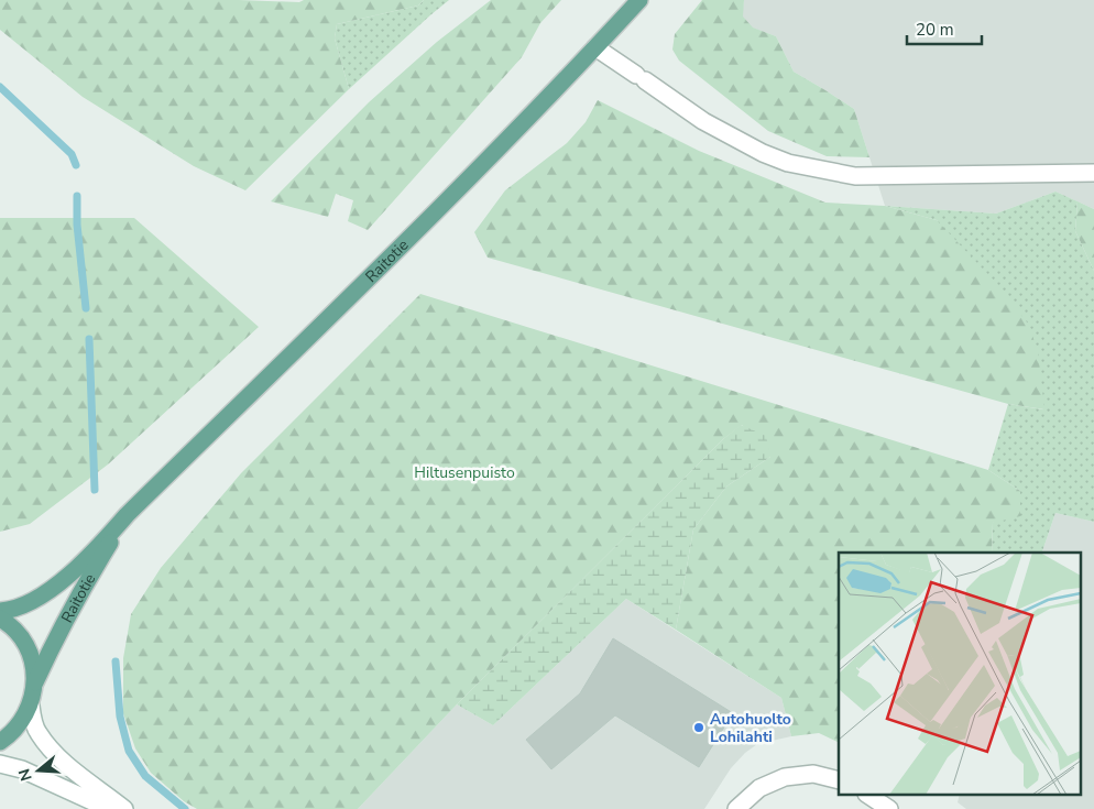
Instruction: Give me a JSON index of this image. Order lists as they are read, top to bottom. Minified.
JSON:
{"streets":{"main road":["Raitotie"]},"parks":["Hiltusenpuisto"],"places":["Autohuolto Lohilahti"],"scale_bar":"20 m","north":"left"}
